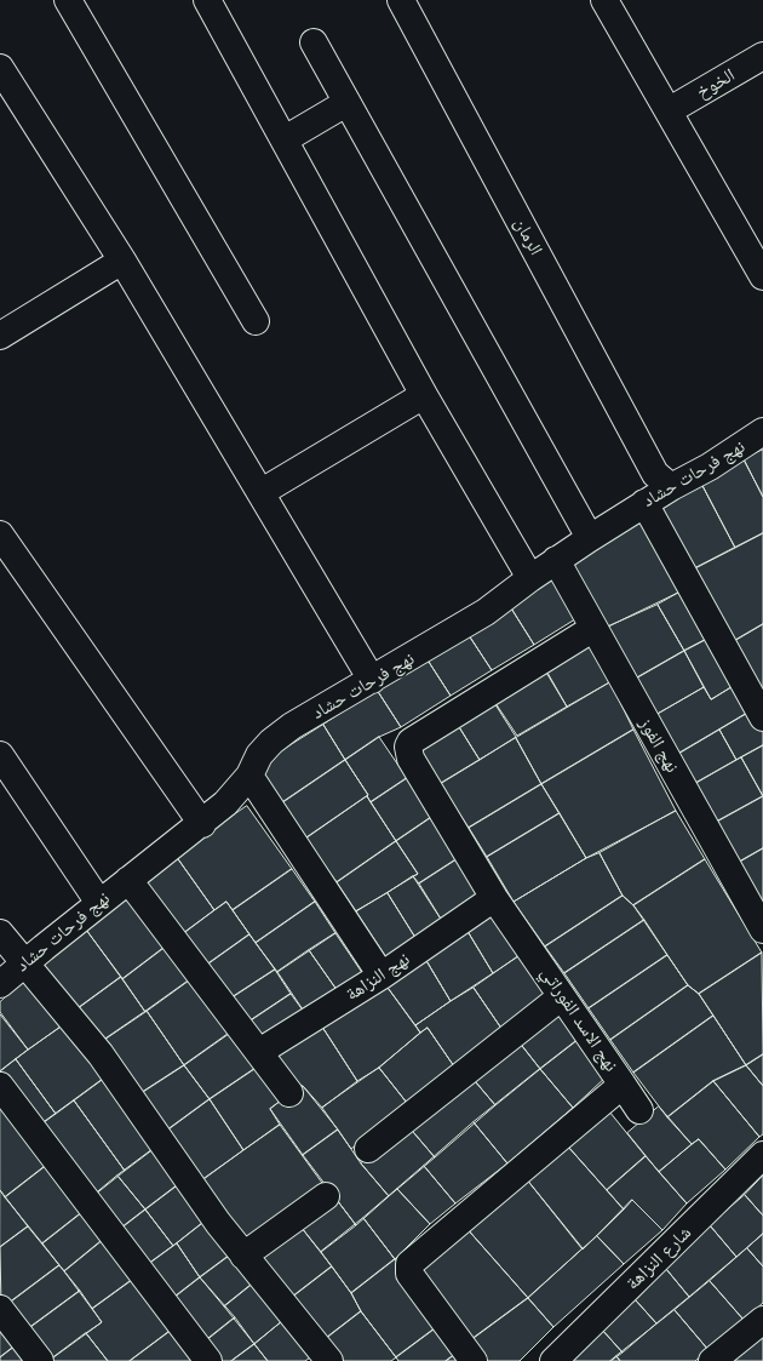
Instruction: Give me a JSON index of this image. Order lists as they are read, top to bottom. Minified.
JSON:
{"streets":{"street":["الخوخ","الرمان","نهج فرحات حشاد","نهج الفوز","نهج النزاهة","نهج الاسد الفوراتي","شارع النزاهة"]},"crossings":[["الرمان","نهج فرحات حشاد"],["نهج فرحات حشاد","نهج الفوز"],["نهج الفوز","نهج الاسد الفوراتي"],["نهج النزاهة","نهج الاسد الفوراتي"]]}
